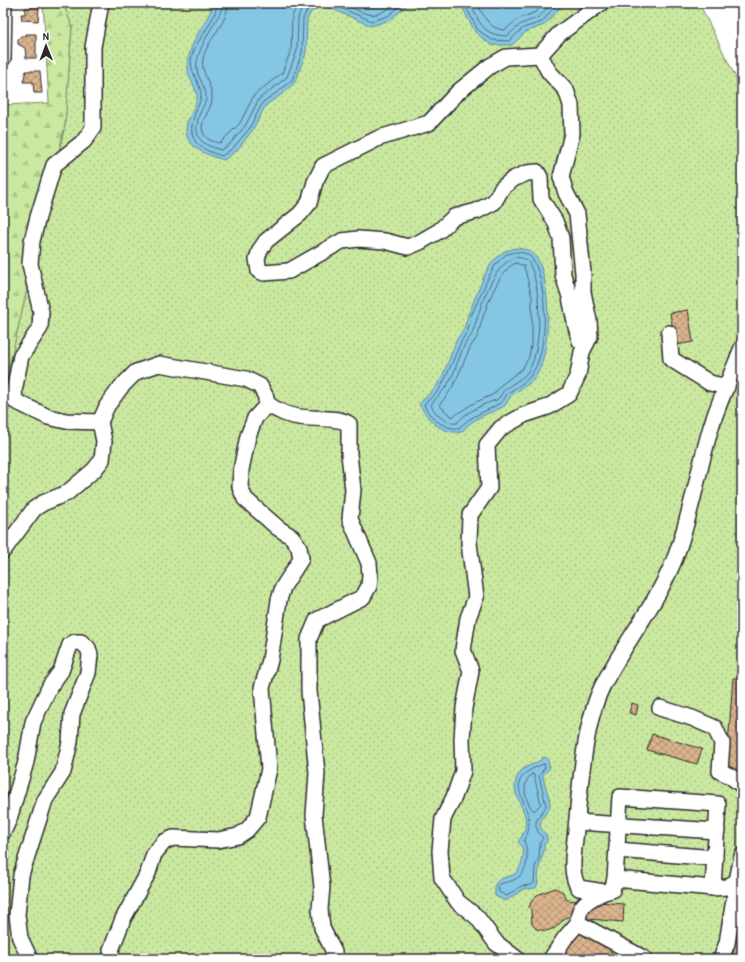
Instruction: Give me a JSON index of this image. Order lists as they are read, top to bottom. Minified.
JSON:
{"north":"top"}
